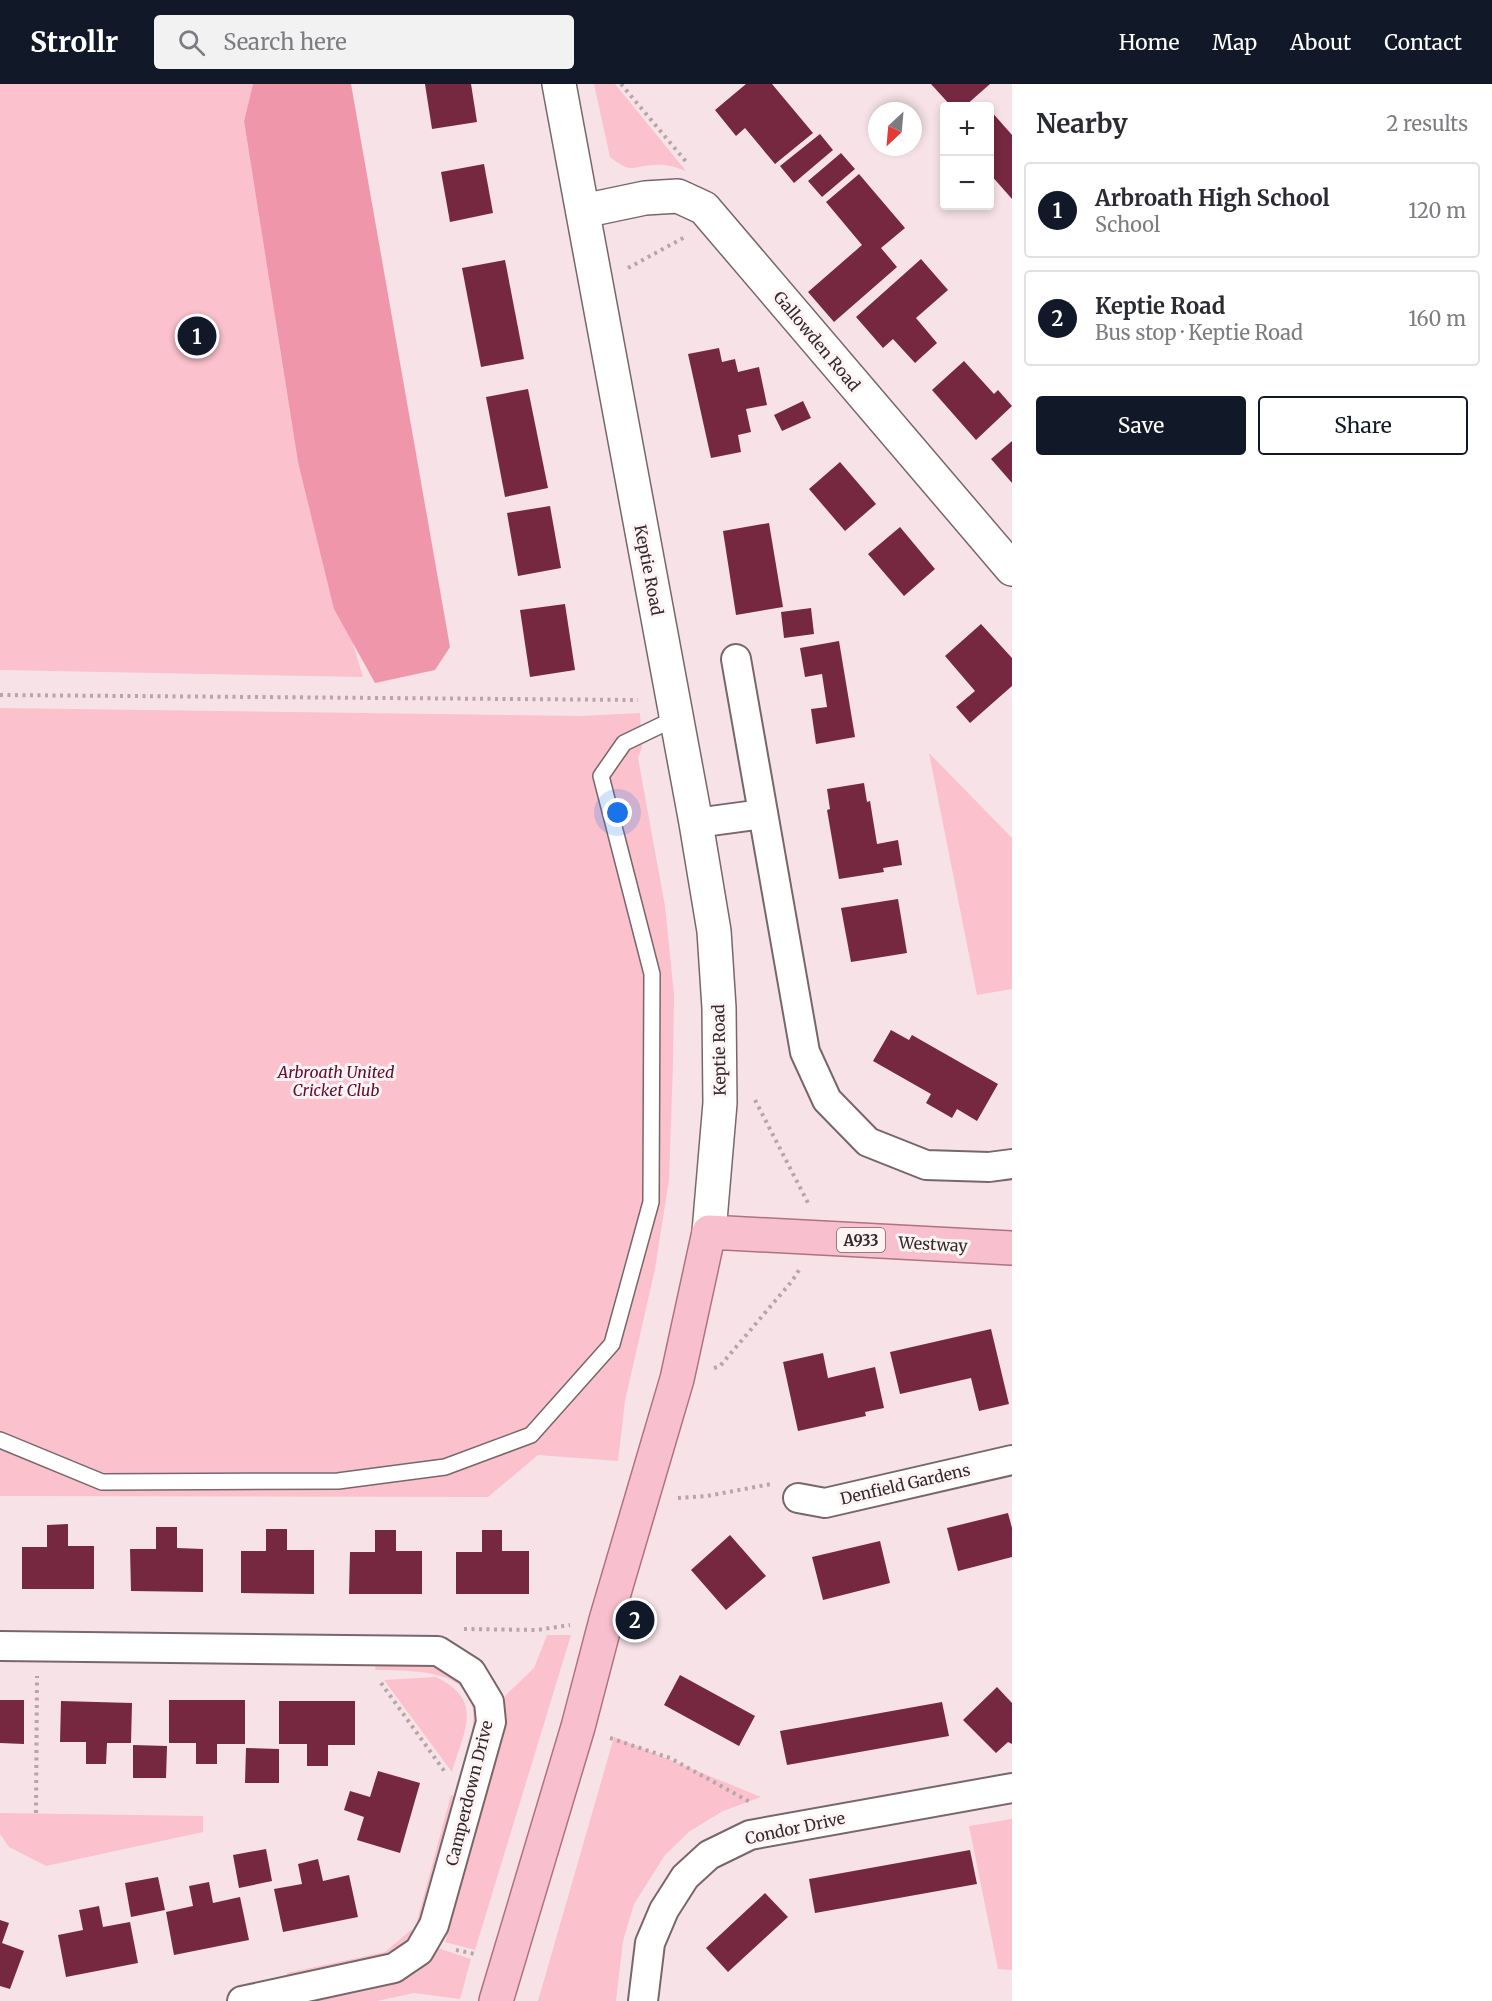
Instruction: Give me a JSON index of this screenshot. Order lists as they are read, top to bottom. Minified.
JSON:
{"streets":{"main road":["Gallowden Road","Keptie Road","A933","Westway"],"street":["Denfield Gardens","Camperdown Drive","Condor Drive"]},"crossings":[["Gallowden Road","Keptie Road"],["Keptie Road","Westway"]],"parks":["Arbroath United Cricket Club"],"north":"bottom left","page":{"header":"Strollr","search":"Search here","nav":["Home","Map","About","Contact"],"heading":["Nearby","2 results"],"map_buttons":["+","−"],"list":[{"mark":"1","name":"Arbroath High School","note":"School","value":"120 m"},{"mark":"2","name":"Keptie Road","note":"Bus stop · Keptie Road","value":"160 m"}],"pins":["1","2"],"buttons":["Save","Share"]}}
